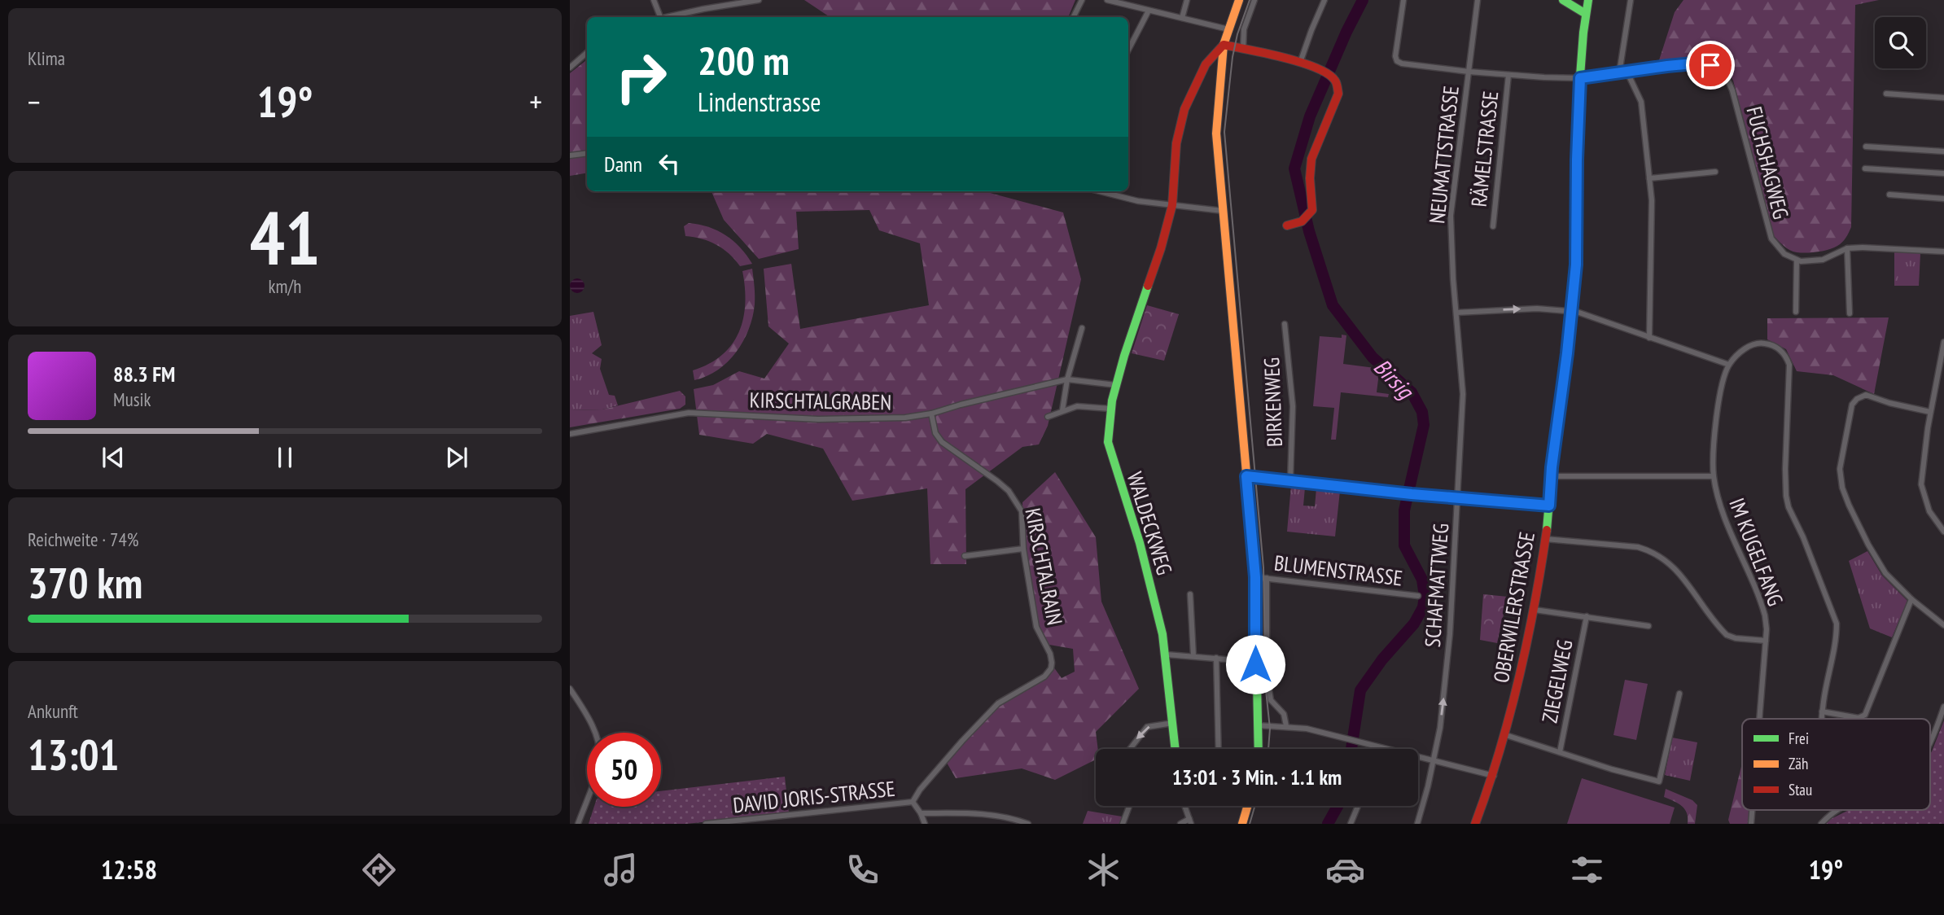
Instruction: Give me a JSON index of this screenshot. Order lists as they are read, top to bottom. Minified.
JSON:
{"streets":{"main road":["WALDECKWEG","OBERWILERSTRASSE"],"street":["RÄMELSTRASSE","NEUMATTSTRASSE","FUCHSHAGWEG","KIRSCHTALGRABEN","BIRKENWEG","IM KUGELFANG","KIRSCHTALRAIN","BLUMENSTRASSE","SCHAFMATTWEG","ZIEGELWEG","DAVID JORIS-STRASSE"]},"crossings":[["RÄMELSTRASSE","FUCHSHAGWEG"],["NEUMATTSTRASSE","FUCHSHAGWEG"],["NEUMATTSTRASSE","SCHAFMATTWEG"],["FUCHSHAGWEG","OBERWILERSTRASSE"],["KIRSCHTALGRABEN","WALDECKWEG"],["KIRSCHTALGRABEN","KIRSCHTALRAIN"],["KIRSCHTALRAIN","DAVID JORIS-STRASSE"],["OBERWILERSTRASSE","ZIEGELWEG"]],"one_way":["SCHAFMATTWEG"],"water":["Birsig"],"legend":["Frei","Zäh","Stau"],"page":{"tile":["Klima",["41","km/h"],["Reichweite · 74%","370 km"],["Ankunft","13:01"]],"turn":["200 m","Lindenstrasse"],"heat":["−","19°","+"],"then":"Dann","song":["88.3 FM","Musik"],"limit":"50","trip":"13:01 · 3 Min. · 1.1 km","tabs":["12:58","19°"]}}
